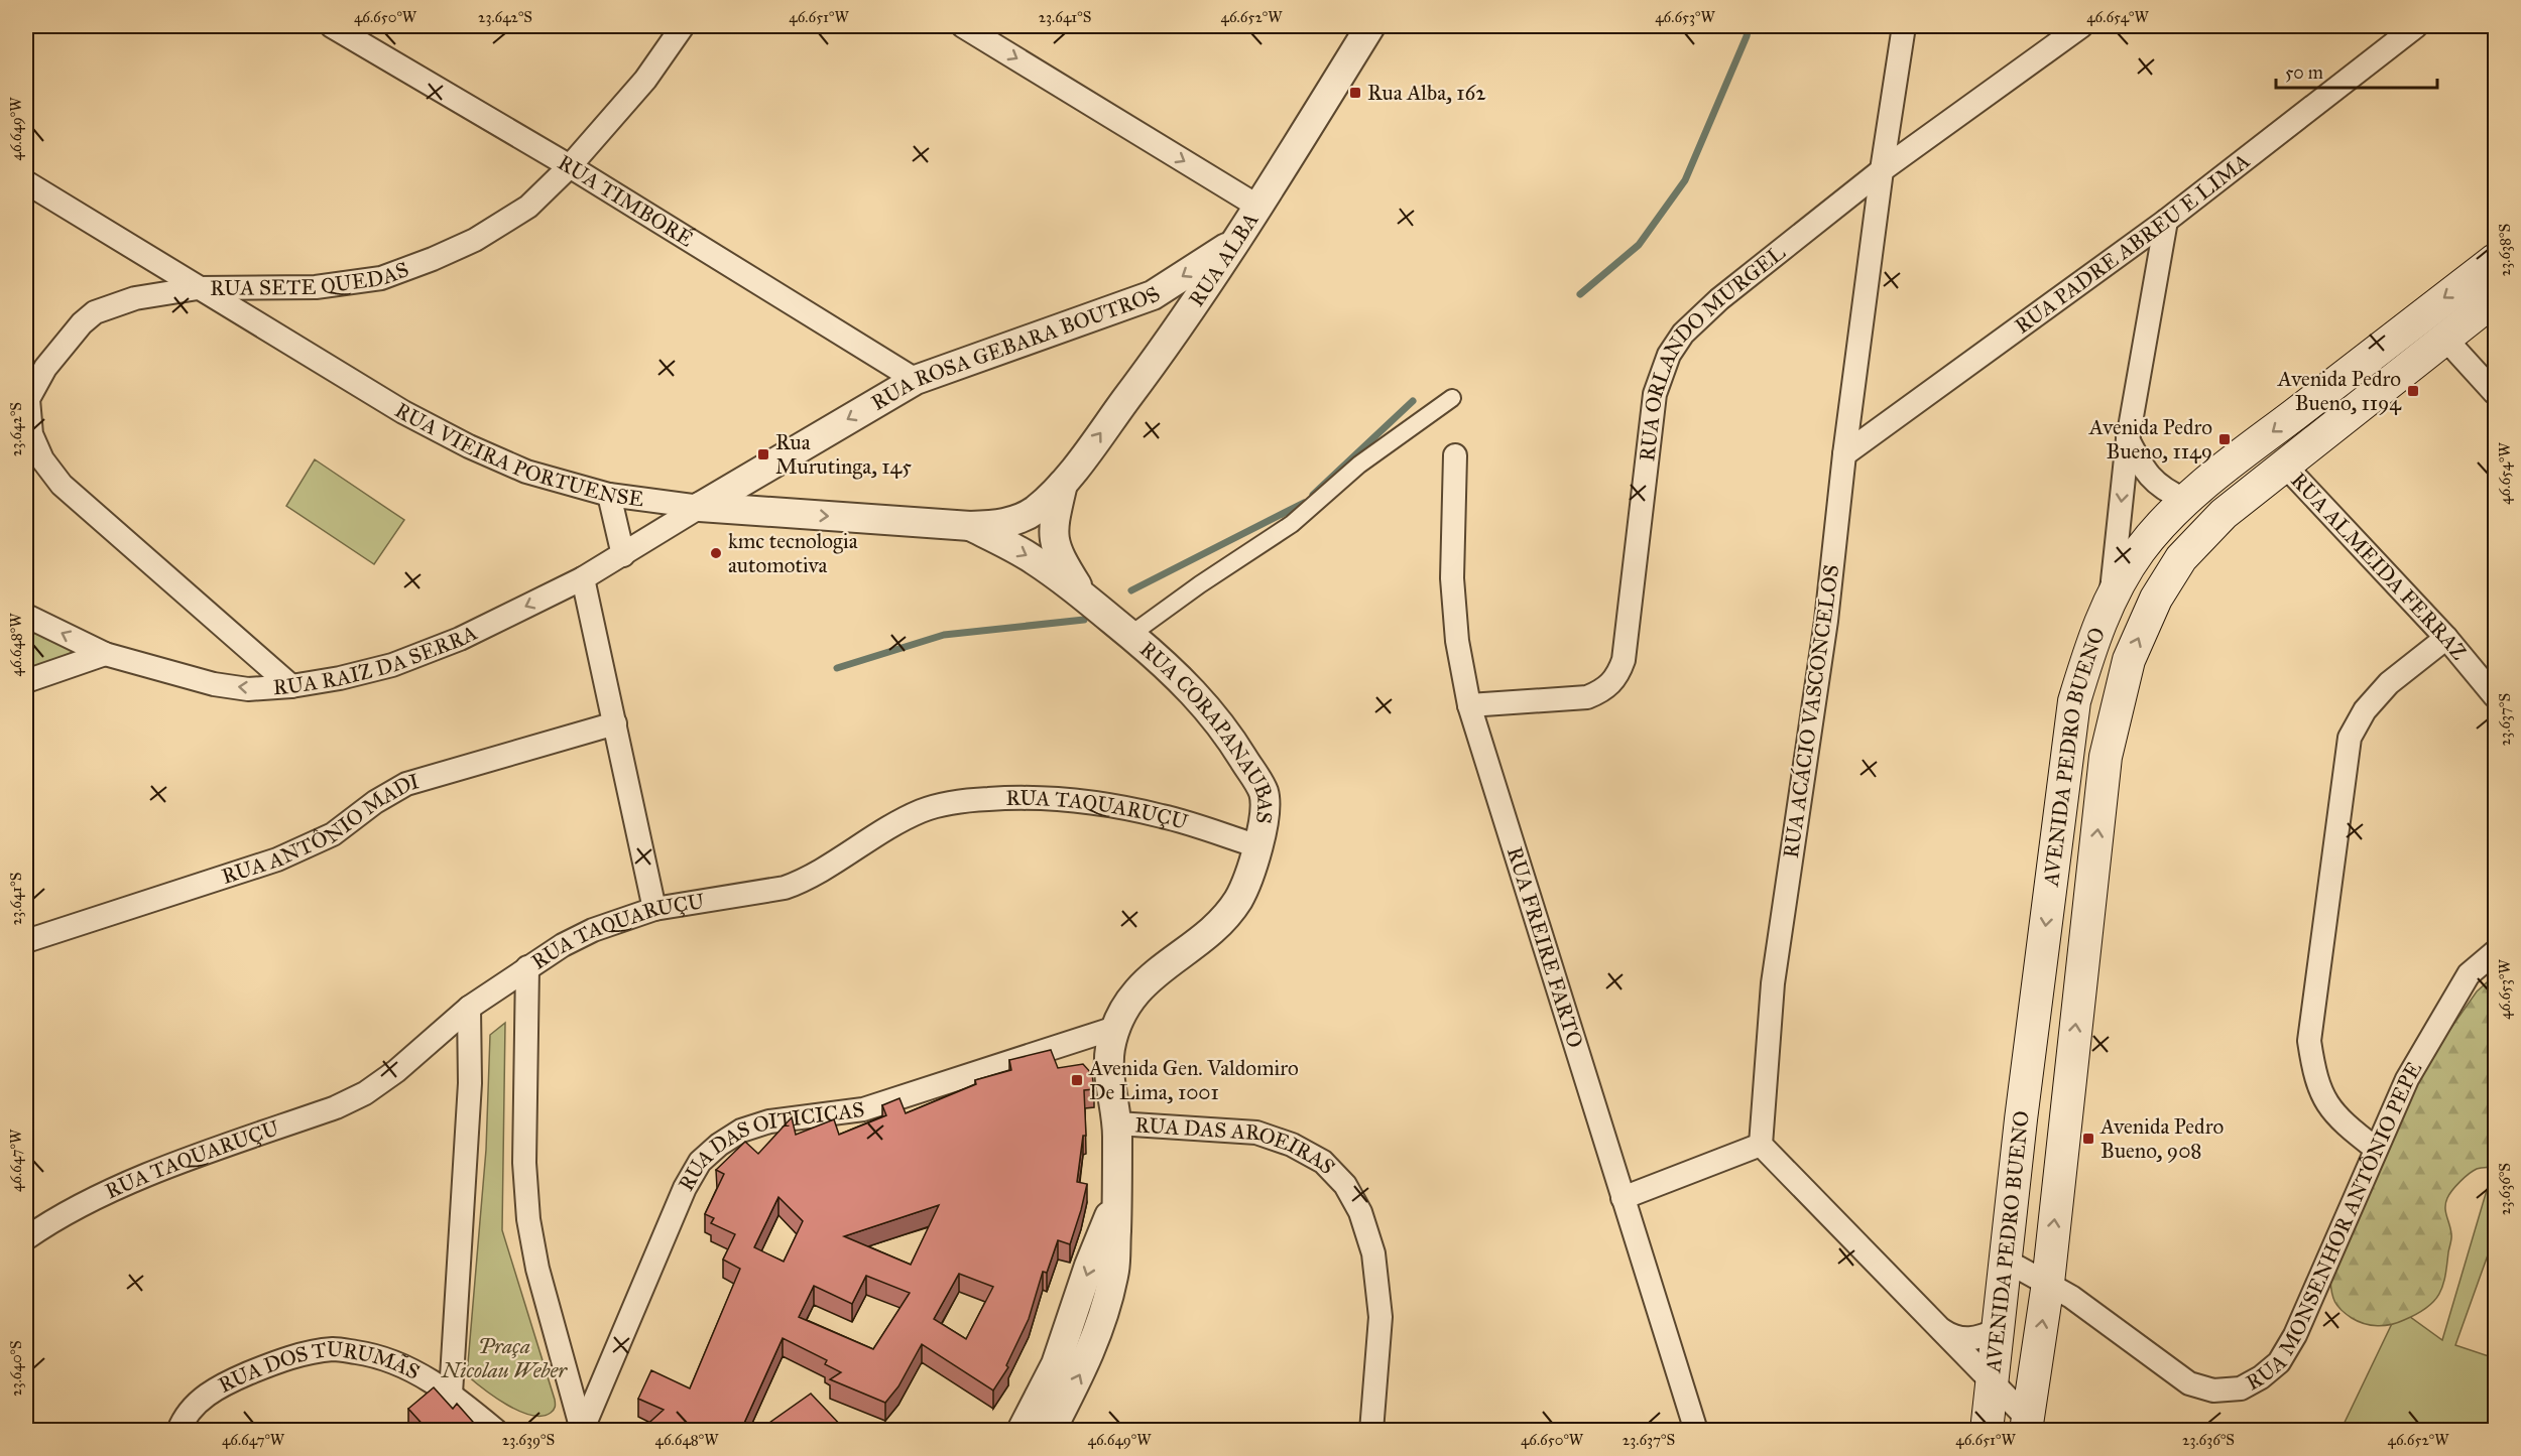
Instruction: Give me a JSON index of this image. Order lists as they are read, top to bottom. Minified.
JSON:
{"streets":{"main road":["AVENIDA PEDRO BUENO"],"street":["RUA TIMBORÉ","RUA PADRE ABREU E LIMA","RUA ALBA","RUA SETE QUEDAS","RUA ROSA GEBARA BOUTROS","RUA ORLANDO MURGEL","RUA VIEIRA PORTUENSE","RUA ALMEIDA FERRAZ","RUA RAIZ DA SERRA","RUA ACÁCIO VASCONCELOS","RUA CORAPANAUBAS","RUA TAQUARUÇU","RUA ANTÔNIO MADI","RUA FREIRE FARTO","RUA DAS AROEIRAS","RUA DAS OITICICAS","RUA MONSENHOR ANTÔNIO PEPE","RUA DOS TURUMÃS"]},"crossings":[["RUA TIMBORÉ","RUA SETE QUEDAS"],["RUA TIMBORÉ","RUA ROSA GEBARA BOUTROS"],["RUA PADRE ABREU E LIMA","RUA ACÁCIO VASCONCELOS"],["RUA ALBA","RUA ROSA GEBARA BOUTROS"],["RUA ALBA","RUA VIEIRA PORTUENSE"],["RUA ALBA","RUA CORAPANAUBAS"],["RUA SETE QUEDAS","RUA VIEIRA PORTUENSE"],["RUA SETE QUEDAS","RUA RAIZ DA SERRA"],["RUA ROSA GEBARA BOUTROS","RUA VIEIRA PORTUENSE"],["RUA ROSA GEBARA BOUTROS","RUA RAIZ DA SERRA"],["RUA ORLANDO MURGEL","RUA ACÁCIO VASCONCELOS"],["RUA ORLANDO MURGEL","RUA FREIRE FARTO"],["RUA VIEIRA PORTUENSE","RUA RAIZ DA SERRA"],["RUA VIEIRA PORTUENSE","RUA CORAPANAUBAS"],["RUA ALMEIDA FERRAZ","AVENIDA PEDRO BUENO"],["RUA CORAPANAUBAS","RUA TAQUARUÇU"],["RUA CORAPANAUBAS","RUA DAS AROEIRAS"],["RUA CORAPANAUBAS","RUA DAS OITICICAS"],["AVENIDA PEDRO BUENO","RUA MONSENHOR ANTÔNIO PEPE"]],"one_way":["RUA ROSA GEBARA BOUTROS","RUA RAIZ DA SERRA"],"parks":["Praça Nicolau Weber"],"places":{"transit":["Rua Alba, 162","Avenida Pedro Bueno, 1194","Avenida Pedro Bueno, 1149","Rua Murutinga, 145","Avenida Gen. Valdomiro De Lima, 1001","Avenida Pedro Bueno, 908"],"other":["kmc tecnologia automotiva"]},"scale_bar":"50 m","coordinates":["46.650°W","23.642°S","46.651°W","23.641°S","46.652°W","46.653°W","46.654°W","46.649°W","23.638°S","46.648°W","23.637°S","46.647°W","23.636°S","23.640°S","23.639°S"]}
